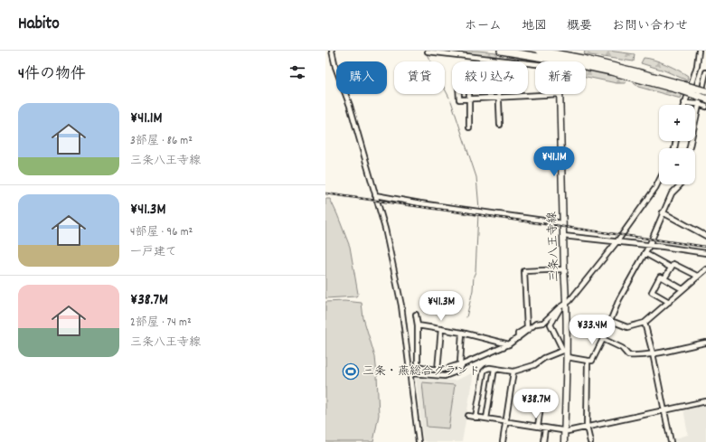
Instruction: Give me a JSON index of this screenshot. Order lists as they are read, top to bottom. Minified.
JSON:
{"streets":{"main road":["三条八王寺線"]},"places":{"sports":["三条・燕総合グランド"]},"page":{"header":"Habito","nav":["ホーム","地図","概要","お問い合わせ"],"heading":"4件の物件","chip":["購入","賃貸","絞り込み","新着"],"list":[{"name":"¥41.1M","note":"3部屋 · 86 m² · 三条八王寺線"},{"name":"¥41.3M","note":"4部屋 · 96 m² · 一戸建て"},{"name":"¥38.7M","note":"2部屋 · 74 m² · 三条八王寺線"}],"map_buttons":["+","−"],"price":["¥41.1M","¥41.3M","¥33.4M","¥38.7M"]}}
